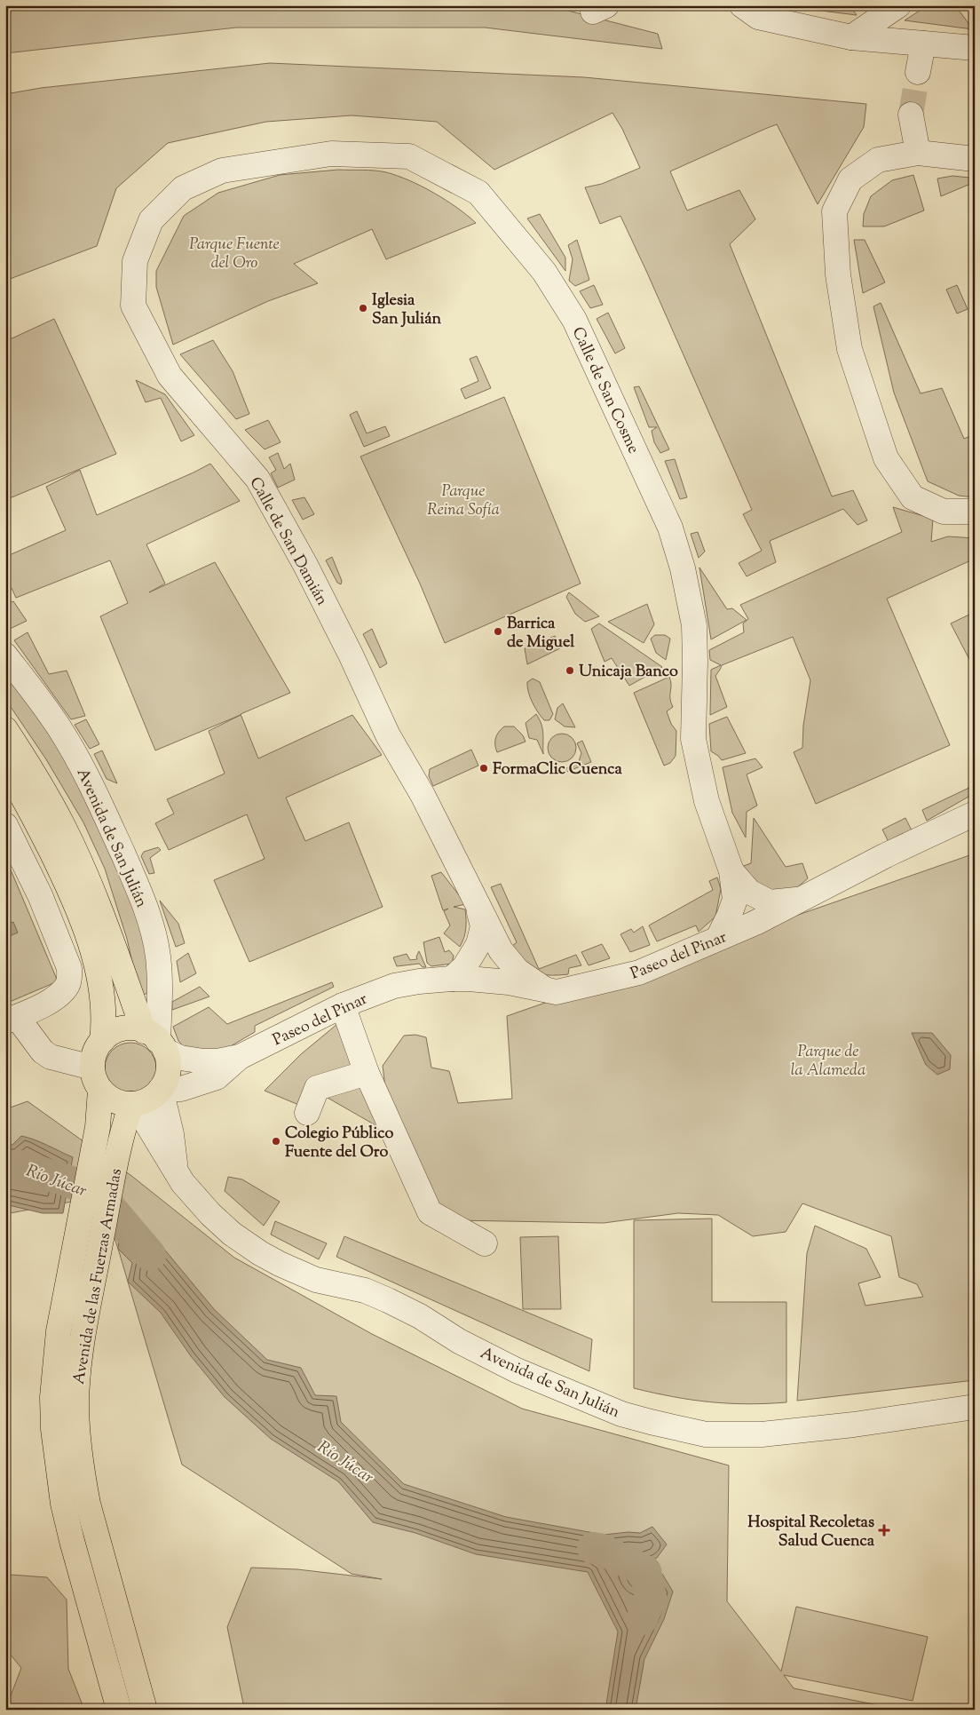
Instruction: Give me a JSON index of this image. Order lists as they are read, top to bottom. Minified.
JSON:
{"streets":{"main road":["Avenida de las Fuerzas Armadas"],"street":["Calle de San Cosme","Calle de San Damián","Avenida de San Julián","Paseo del Pinar"]},"crossings":[["Calle de San Cosme","Calle de San Damián"],["Calle de San Cosme","Paseo del Pinar"],["Calle de San Damián","Paseo del Pinar"],["Avenida de San Julián","Paseo del Pinar"],["Avenida de San Julián","Avenida de las Fuerzas Armadas"],["Paseo del Pinar","Avenida de las Fuerzas Armadas"]],"water":["Río Júcar"],"parks":["Parque Fuente del Oro","Parque Reina Sofía","Parque de la Alameda"],"places":{"other":["Iglesia San Julián","Barrica de Miguel","Unicaja Banco","FormaClic Cuenca","Colegio Público Fuente del Oro"],"health":["Hospital Recoletas Salud Cuenca"]}}
